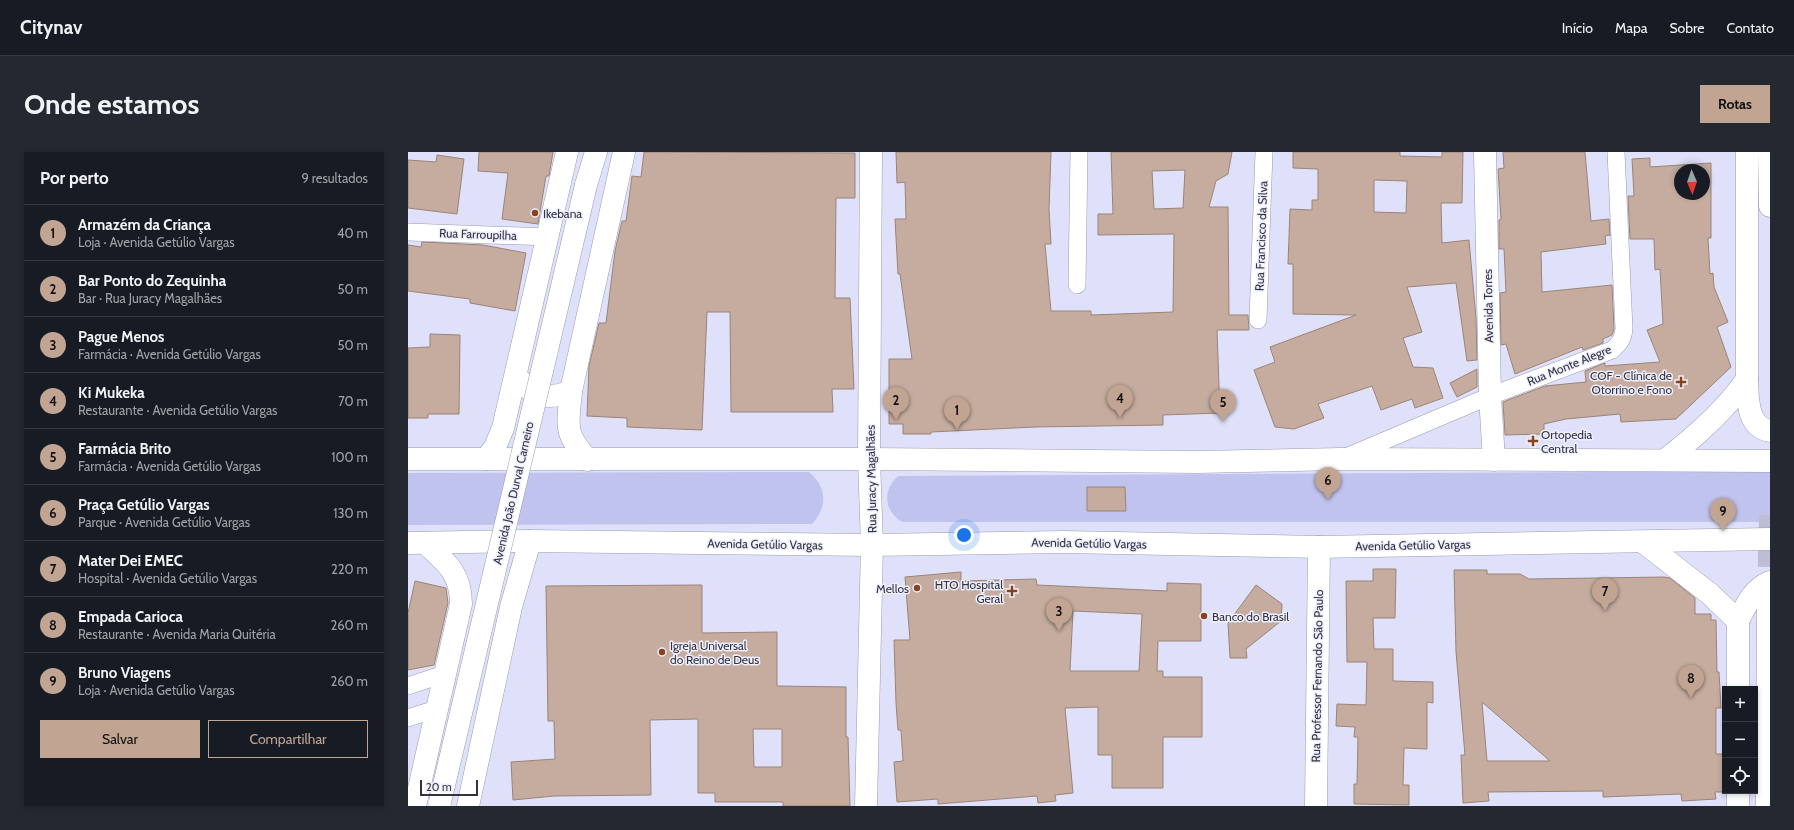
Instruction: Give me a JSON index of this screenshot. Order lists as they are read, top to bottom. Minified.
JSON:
{"streets":{"main road":["Avenida Torres","Rua Juracy Magalhães","Avenida João Durval Carneiro","Avenida Getúlio Vargas","Rua Professor Fernando São Paulo"],"street":["Rua Farroupilha","Rua Francisco da Silva","Rua Monte Alegre"]},"crossings":[["Avenida Torres","Rua Monte Alegre"],["Rua Juracy Magalhães","Avenida Getúlio Vargas"],["Avenida Getúlio Vargas","Rua Professor Fernando São Paulo"]],"places":{"other":["Ikebana","Mellos","Banco do Brasil","Igreja Universal do Reino de Deus"],"health":["COF - Clínica de Otorrino e Fono","Ortopedia Central","HTO Hospital Geral"]},"scale_bar":"20 m","north":"bottom","page":{"header":"Citynav","nav":["Início","Mapa","Sobre","Contato"],"buttons":["Rotas",["Salvar","Compartilhar"]],"title":"Onde estamos","heading":["Por perto","9 resultados"],"list":[{"mark":"1","name":"Armazém da Criança","note":"Loja · Avenida Getúlio Vargas","value":"40 m"},{"mark":"2","name":"Bar Ponto do Zequinha","note":"Bar · Rua Juracy Magalhães","value":"50 m"},{"mark":"3","name":"Pague Menos","note":"Farmácia · Avenida Getúlio Vargas","value":"50 m"},{"mark":"4","name":"Ki Mukeka","note":"Restaurante · Avenida Getúlio Vargas","value":"70 m"},{"mark":"5","name":"Farmácia Brito","note":"Farmácia · Avenida Getúlio Vargas","value":"100 m"},{"mark":"6","name":"Praça Getúlio Vargas","note":"Parque · Avenida Getúlio Vargas","value":"130 m"},{"mark":"7","name":"Mater Dei EMEC","note":"Hospital · Avenida Getúlio Vargas","value":"220 m"},{"mark":"8","name":"Empada Carioca","note":"Restaurante · Avenida Maria Quitéria","value":"260 m"},{"mark":"9","name":"Bruno Viagens","note":"Loja · Avenida Getúlio Vargas","value":"260 m"}],"pins":["4","2","5","1","6","9","7","3","8"],"map_buttons":["+","−"],"scale":"20 m"}}
